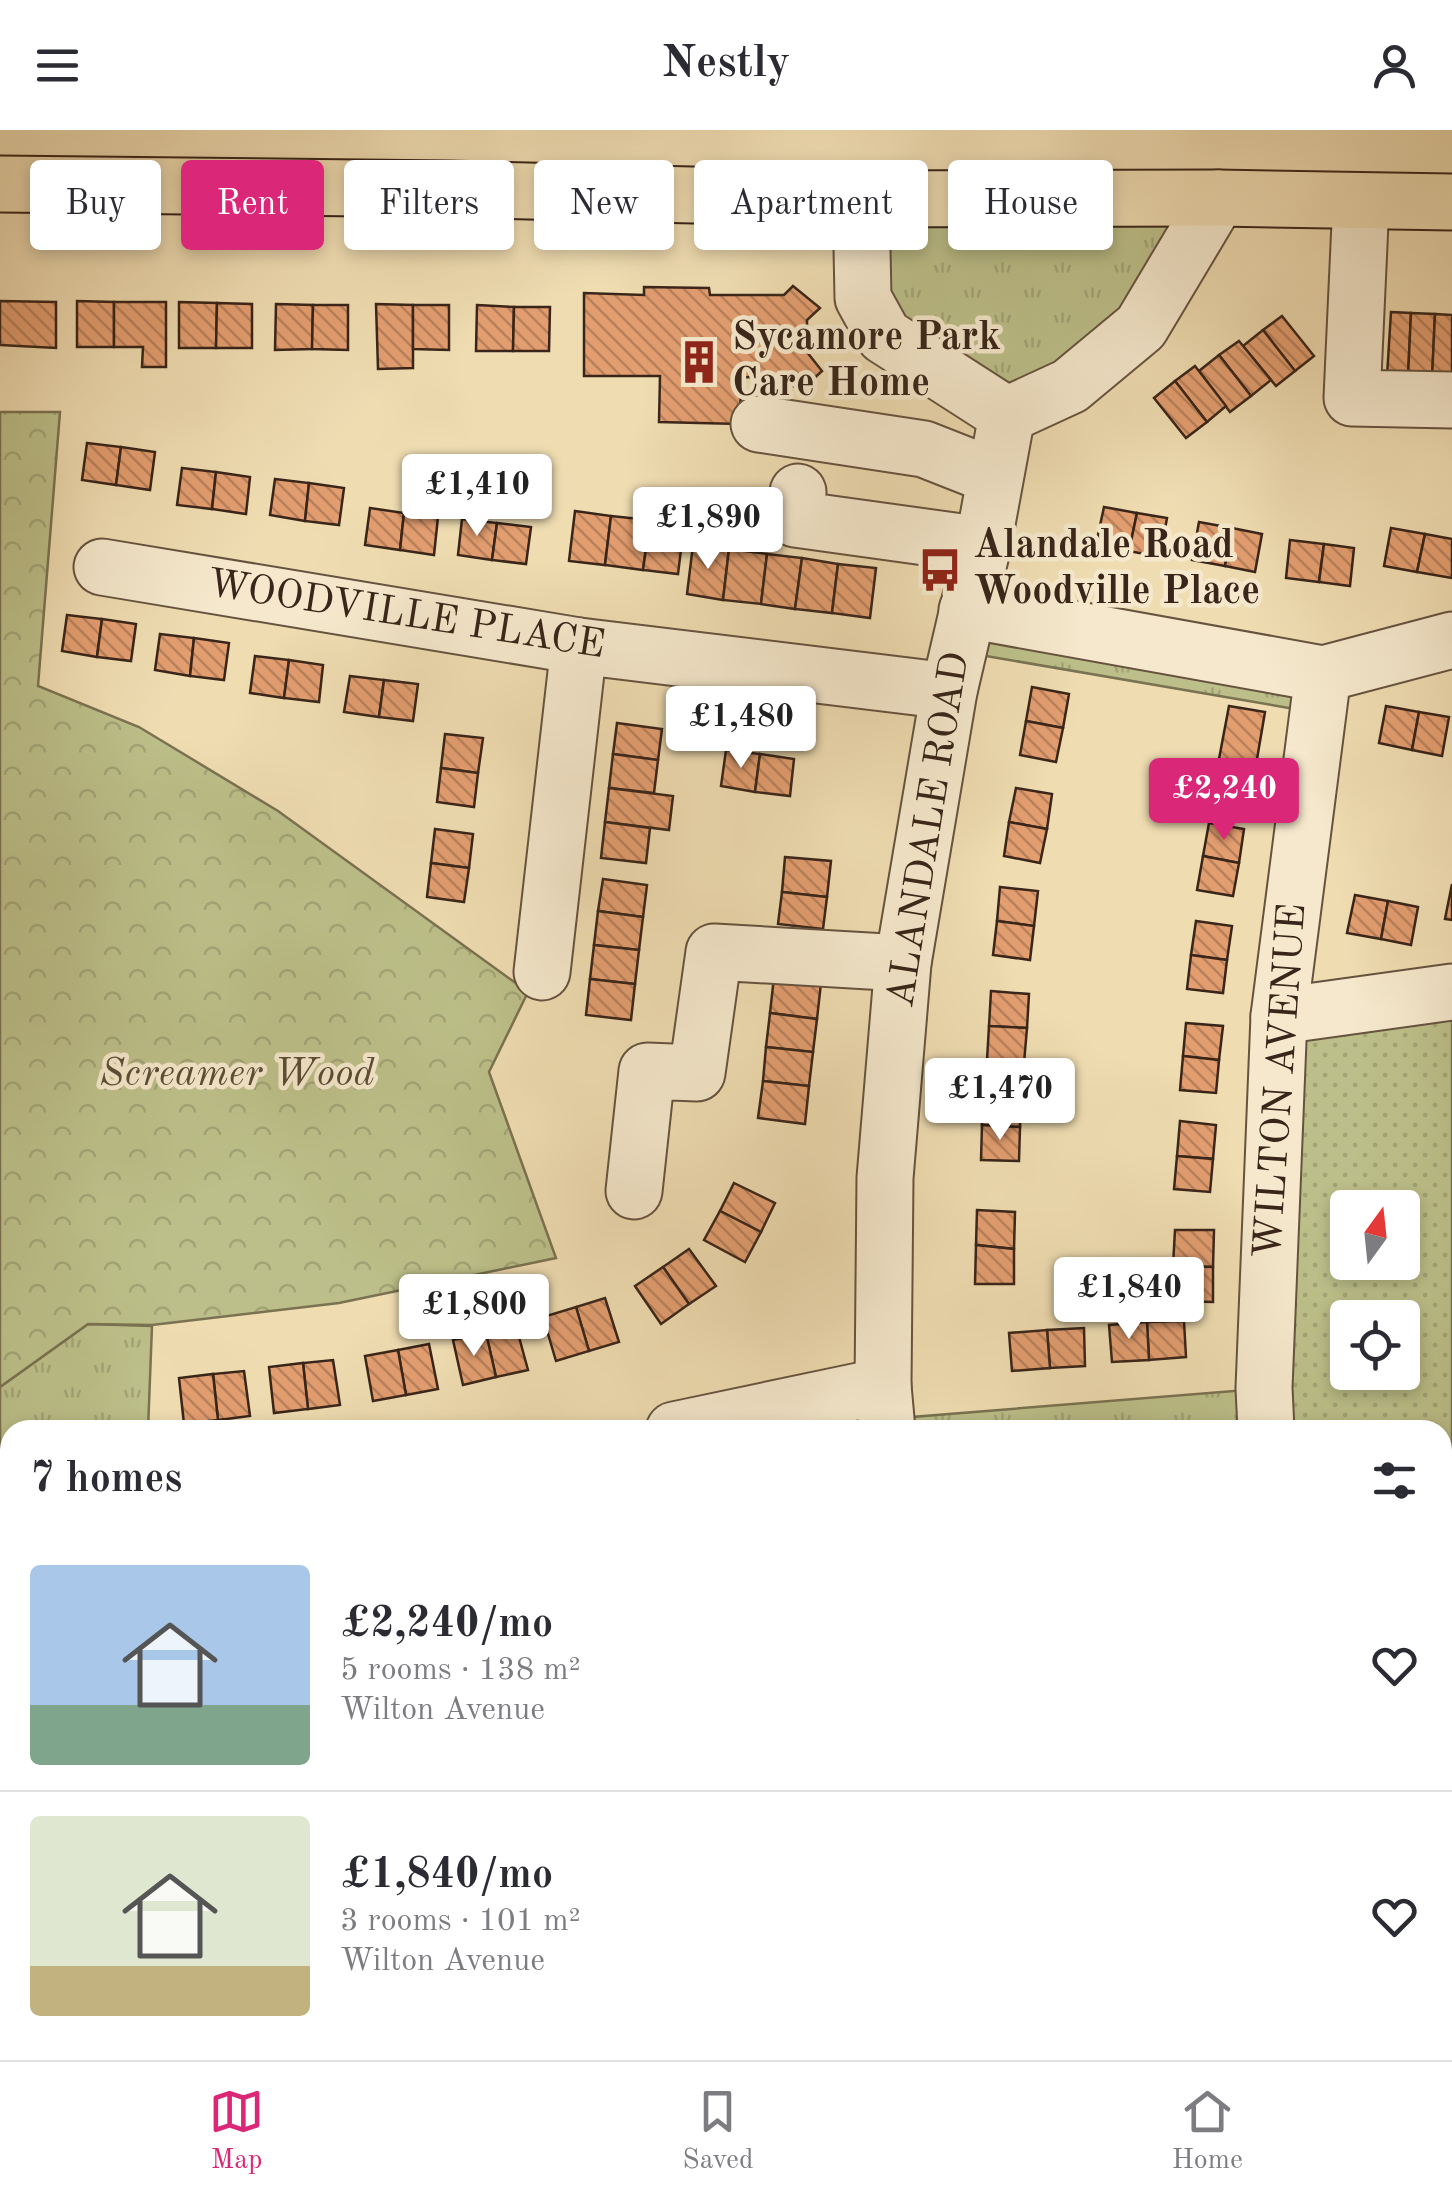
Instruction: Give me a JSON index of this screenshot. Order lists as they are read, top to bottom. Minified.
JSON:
{"streets":{"street":["WOODVILLE PLACE","ALANDALE ROAD","WILTON AVENUE"]},"crossings":[["WOODVILLE PLACE","ALANDALE ROAD"]],"parks":["Screamer Wood"],"places":{"building":["Sycamore Park Care Home"],"bus stop":["Alandale Road Woodville Place"]},"north":"top","page":{"header":"Nestly","chip":["Buy","Rent","Filters","New","Apartment","House"],"price":["£1,410","£1,890","£1,480","£2,240","£1,470","£1,840","£1,800"],"heading":"7 homes","list":[{"name":"£2,240/mo","note":"5 rooms · 138 m² · Wilton Avenue"},{"name":"£1,840/mo","note":"3 rooms · 101 m² · Wilton Avenue"}],"tabs":["Map","Saved","Home"]}}
